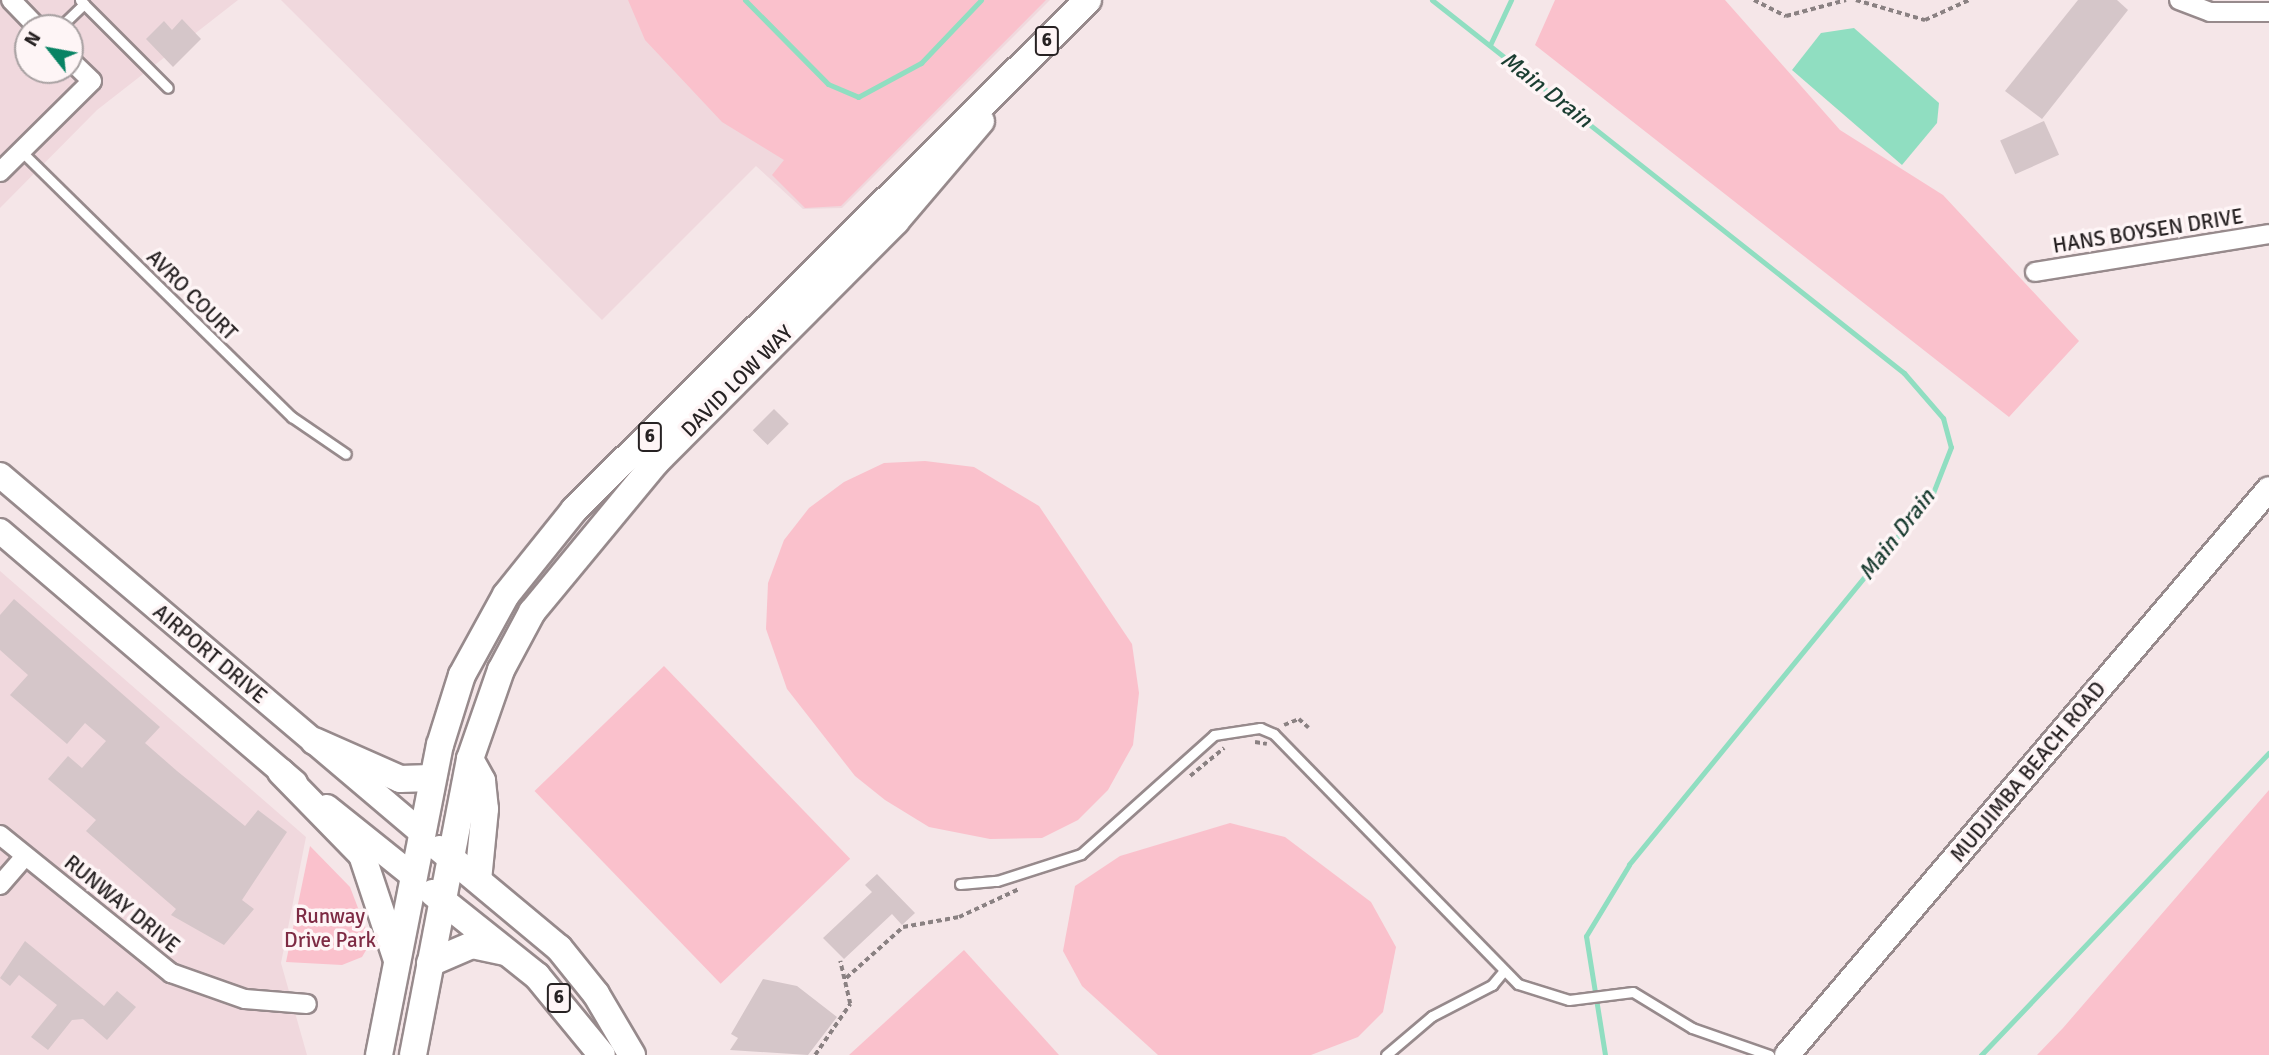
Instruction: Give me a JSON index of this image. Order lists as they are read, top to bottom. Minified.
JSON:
{"streets":{"main road":["6","DAVID LOW WAY"],"street":["HANS BOYSEN DRIVE","AIRPORT DRIVE","MUDJIMBA BEACH ROAD","RUNWAY DRIVE"],"lane":["AVRO COURT"]},"crossings":[["6","DAVID LOW WAY"],["6","AIRPORT DRIVE"],["DAVID LOW WAY","AIRPORT DRIVE"]],"water":["Main Drain"],"parks":["Runway Drive Park"],"north":"top left"}
